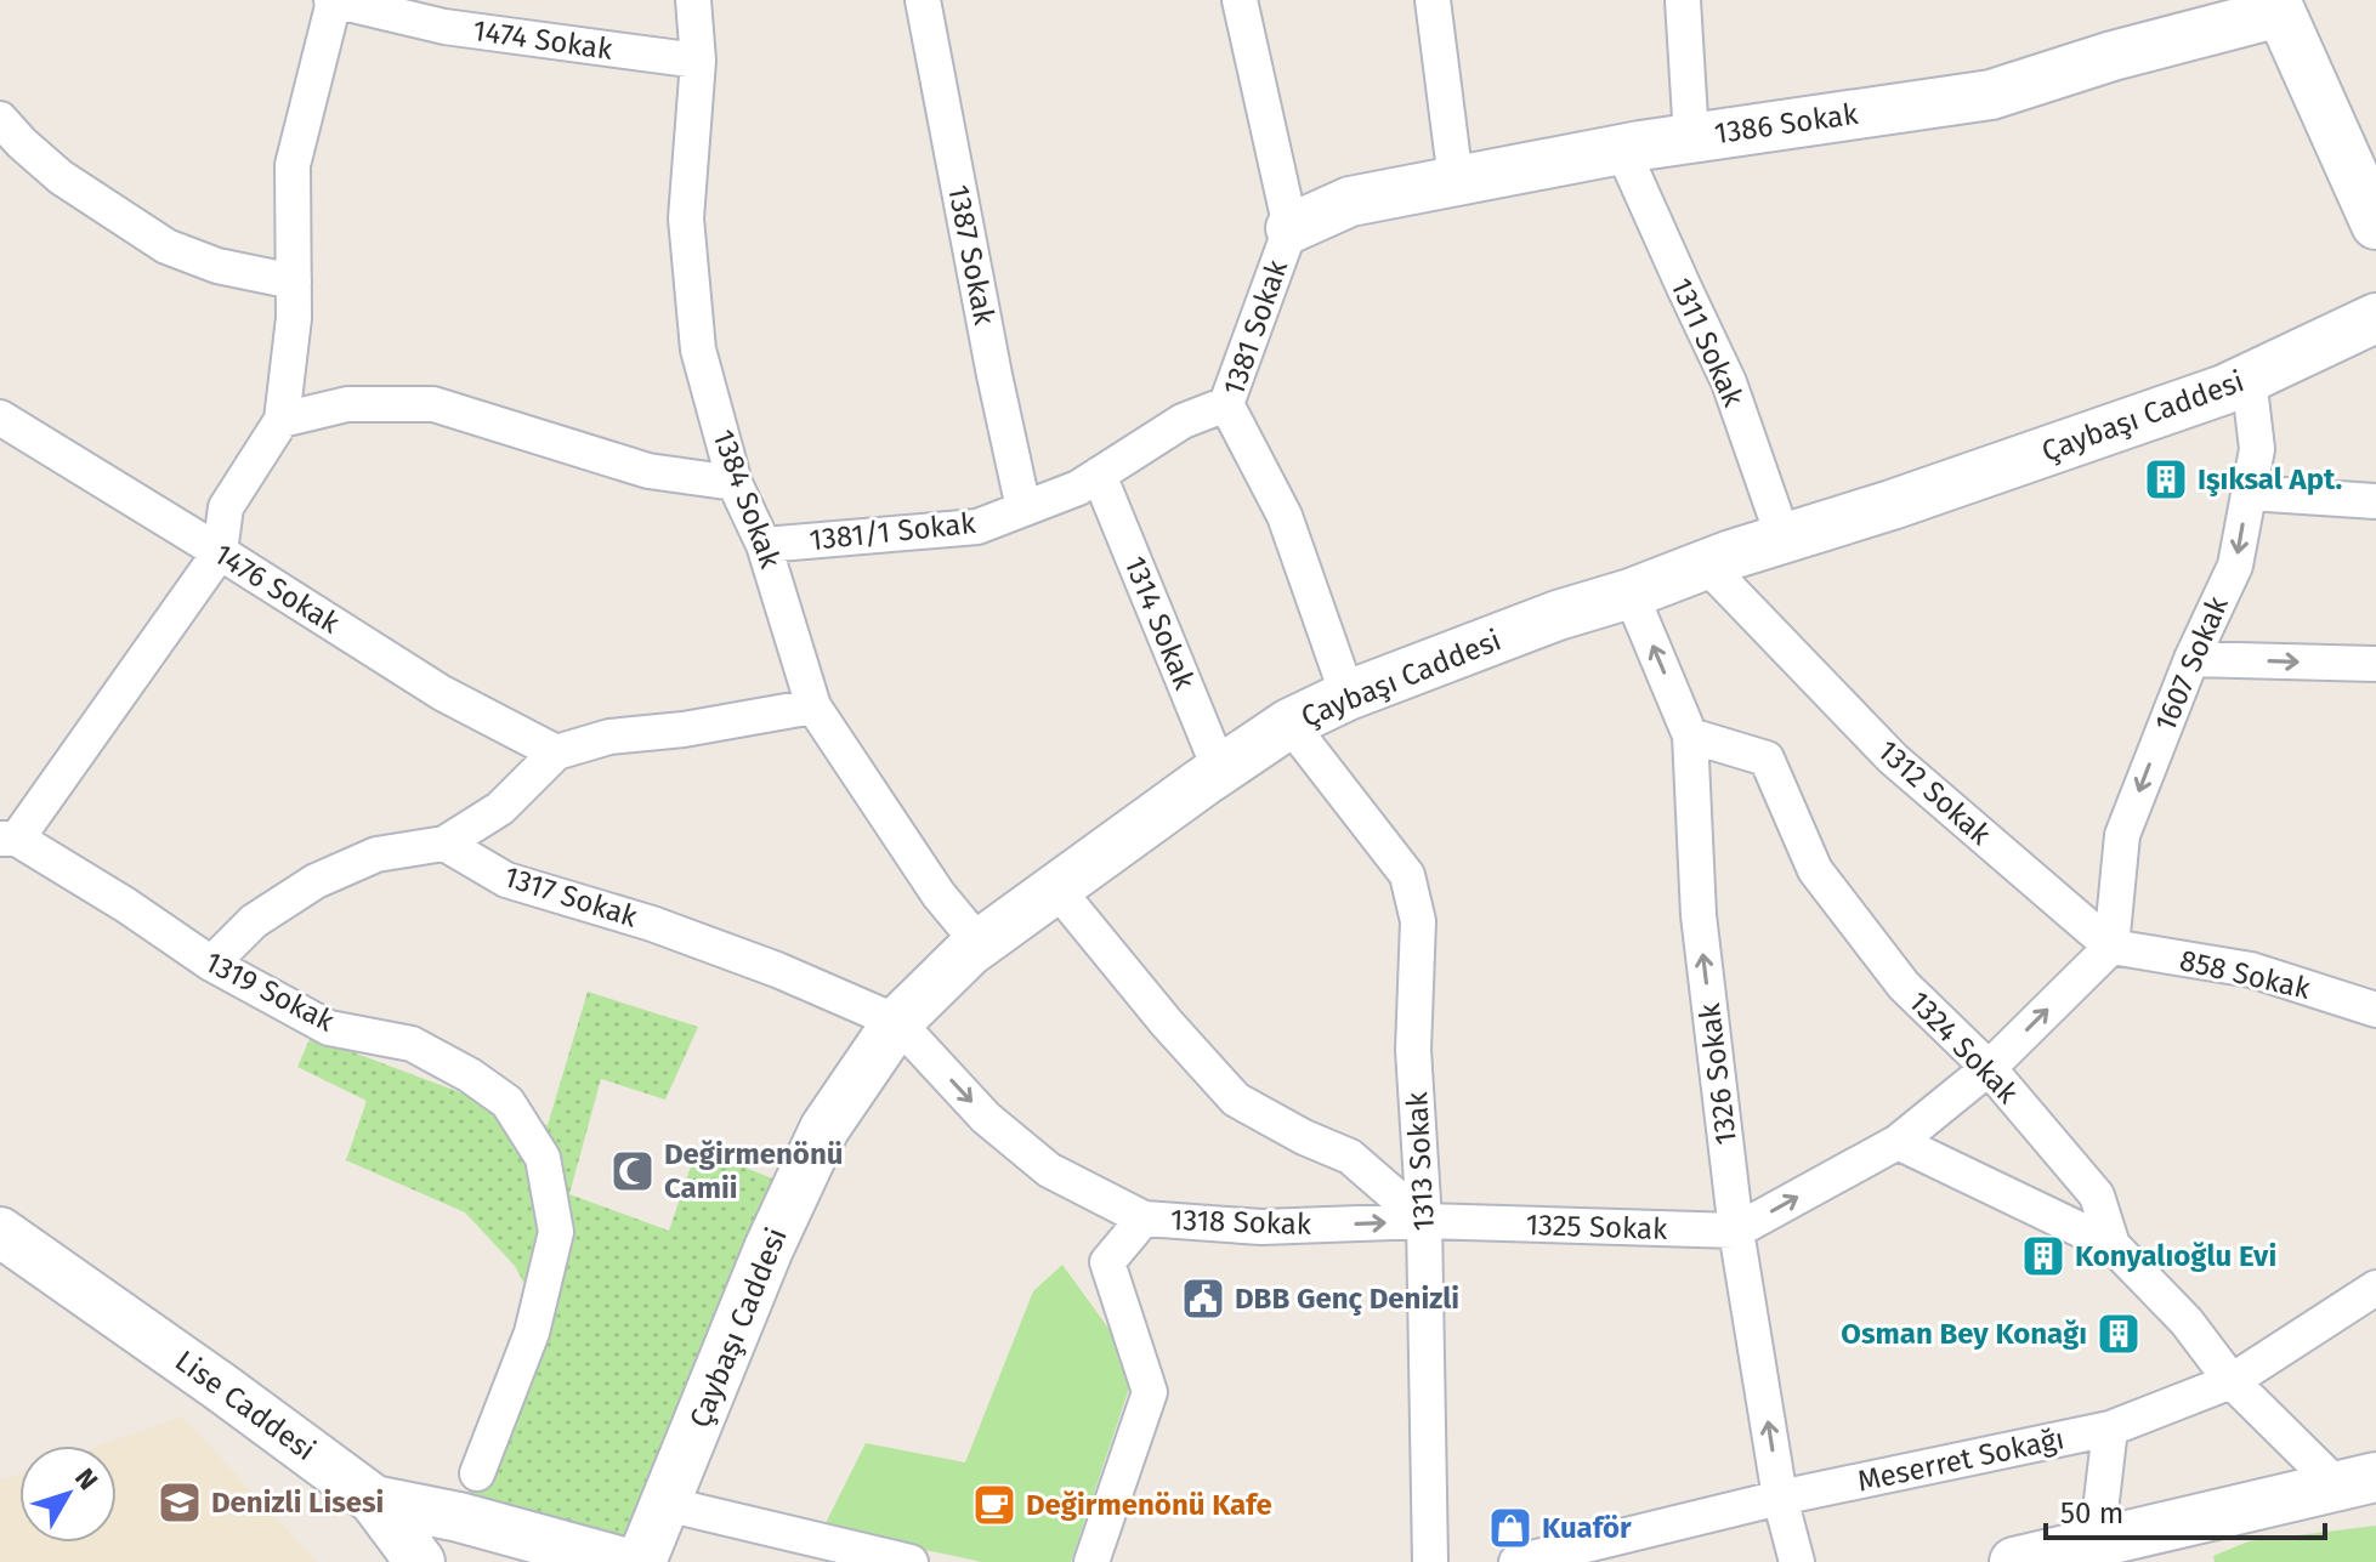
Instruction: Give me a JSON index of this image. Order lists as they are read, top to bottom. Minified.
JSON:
{"streets":{"main road":["1386 Sokak","Çaybaşı Caddesi","Lise Caddesi"],"street":["1474 Sokak","1387 Sokak","1381 Sokak","1311 Sokak","1384 Sokak","1381/1 Sokak","1476 Sokak","1314 Sokak","1607 Sokak","1312 Sokak","1317 Sokak","858 Sokak","1319 Sokak","1324 Sokak","1326 Sokak","1313 Sokak","1318 Sokak","1325 Sokak","Meserret Sokağı"]},"crossings":[["1474 Sokak","1384 Sokak"],["1386 Sokak","1381 Sokak"],["1386 Sokak","1311 Sokak"],["1387 Sokak","1381/1 Sokak"],["1381 Sokak","Çaybaşı Caddesi"],["1381 Sokak","1381/1 Sokak"],["1311 Sokak","Çaybaşı Caddesi"],["Çaybaşı Caddesi","1384 Sokak"],["Çaybaşı Caddesi","1314 Sokak"],["Çaybaşı Caddesi","1607 Sokak"],["Çaybaşı Caddesi","1312 Sokak"],["Çaybaşı Caddesi","1317 Sokak"],["Çaybaşı Caddesi","1326 Sokak"],["Çaybaşı Caddesi","1313 Sokak"],["Çaybaşı Caddesi","1318 Sokak"],["1384 Sokak","1381/1 Sokak"],["1381/1 Sokak","1314 Sokak"],["1607 Sokak","1312 Sokak"],["1607 Sokak","858 Sokak"],["1312 Sokak","858 Sokak"],["1317 Sokak","1318 Sokak"],["1324 Sokak","1326 Sokak"],["1324 Sokak","Meserret Sokağı"],["1326 Sokak","1325 Sokak"],["1326 Sokak","Meserret Sokağı"],["1313 Sokak","1318 Sokak"],["1313 Sokak","1325 Sokak"],["1318 Sokak","1325 Sokak"]],"one_way":["1607 Sokak","1326 Sokak"],"places":{"building":["Işıksal Apt.","Konyalıoğlu Evi","Osman Bey Konağı"],"mosque":["Değirmenönü Camii"],"public building":["DBB Genç Denizli"],"school or university":["Denizli Lisesi"],"cafe":["Değirmenönü Kafe"],"shop":["Kuaför"]},"scale_bar":"50 m","north":"top right"}
